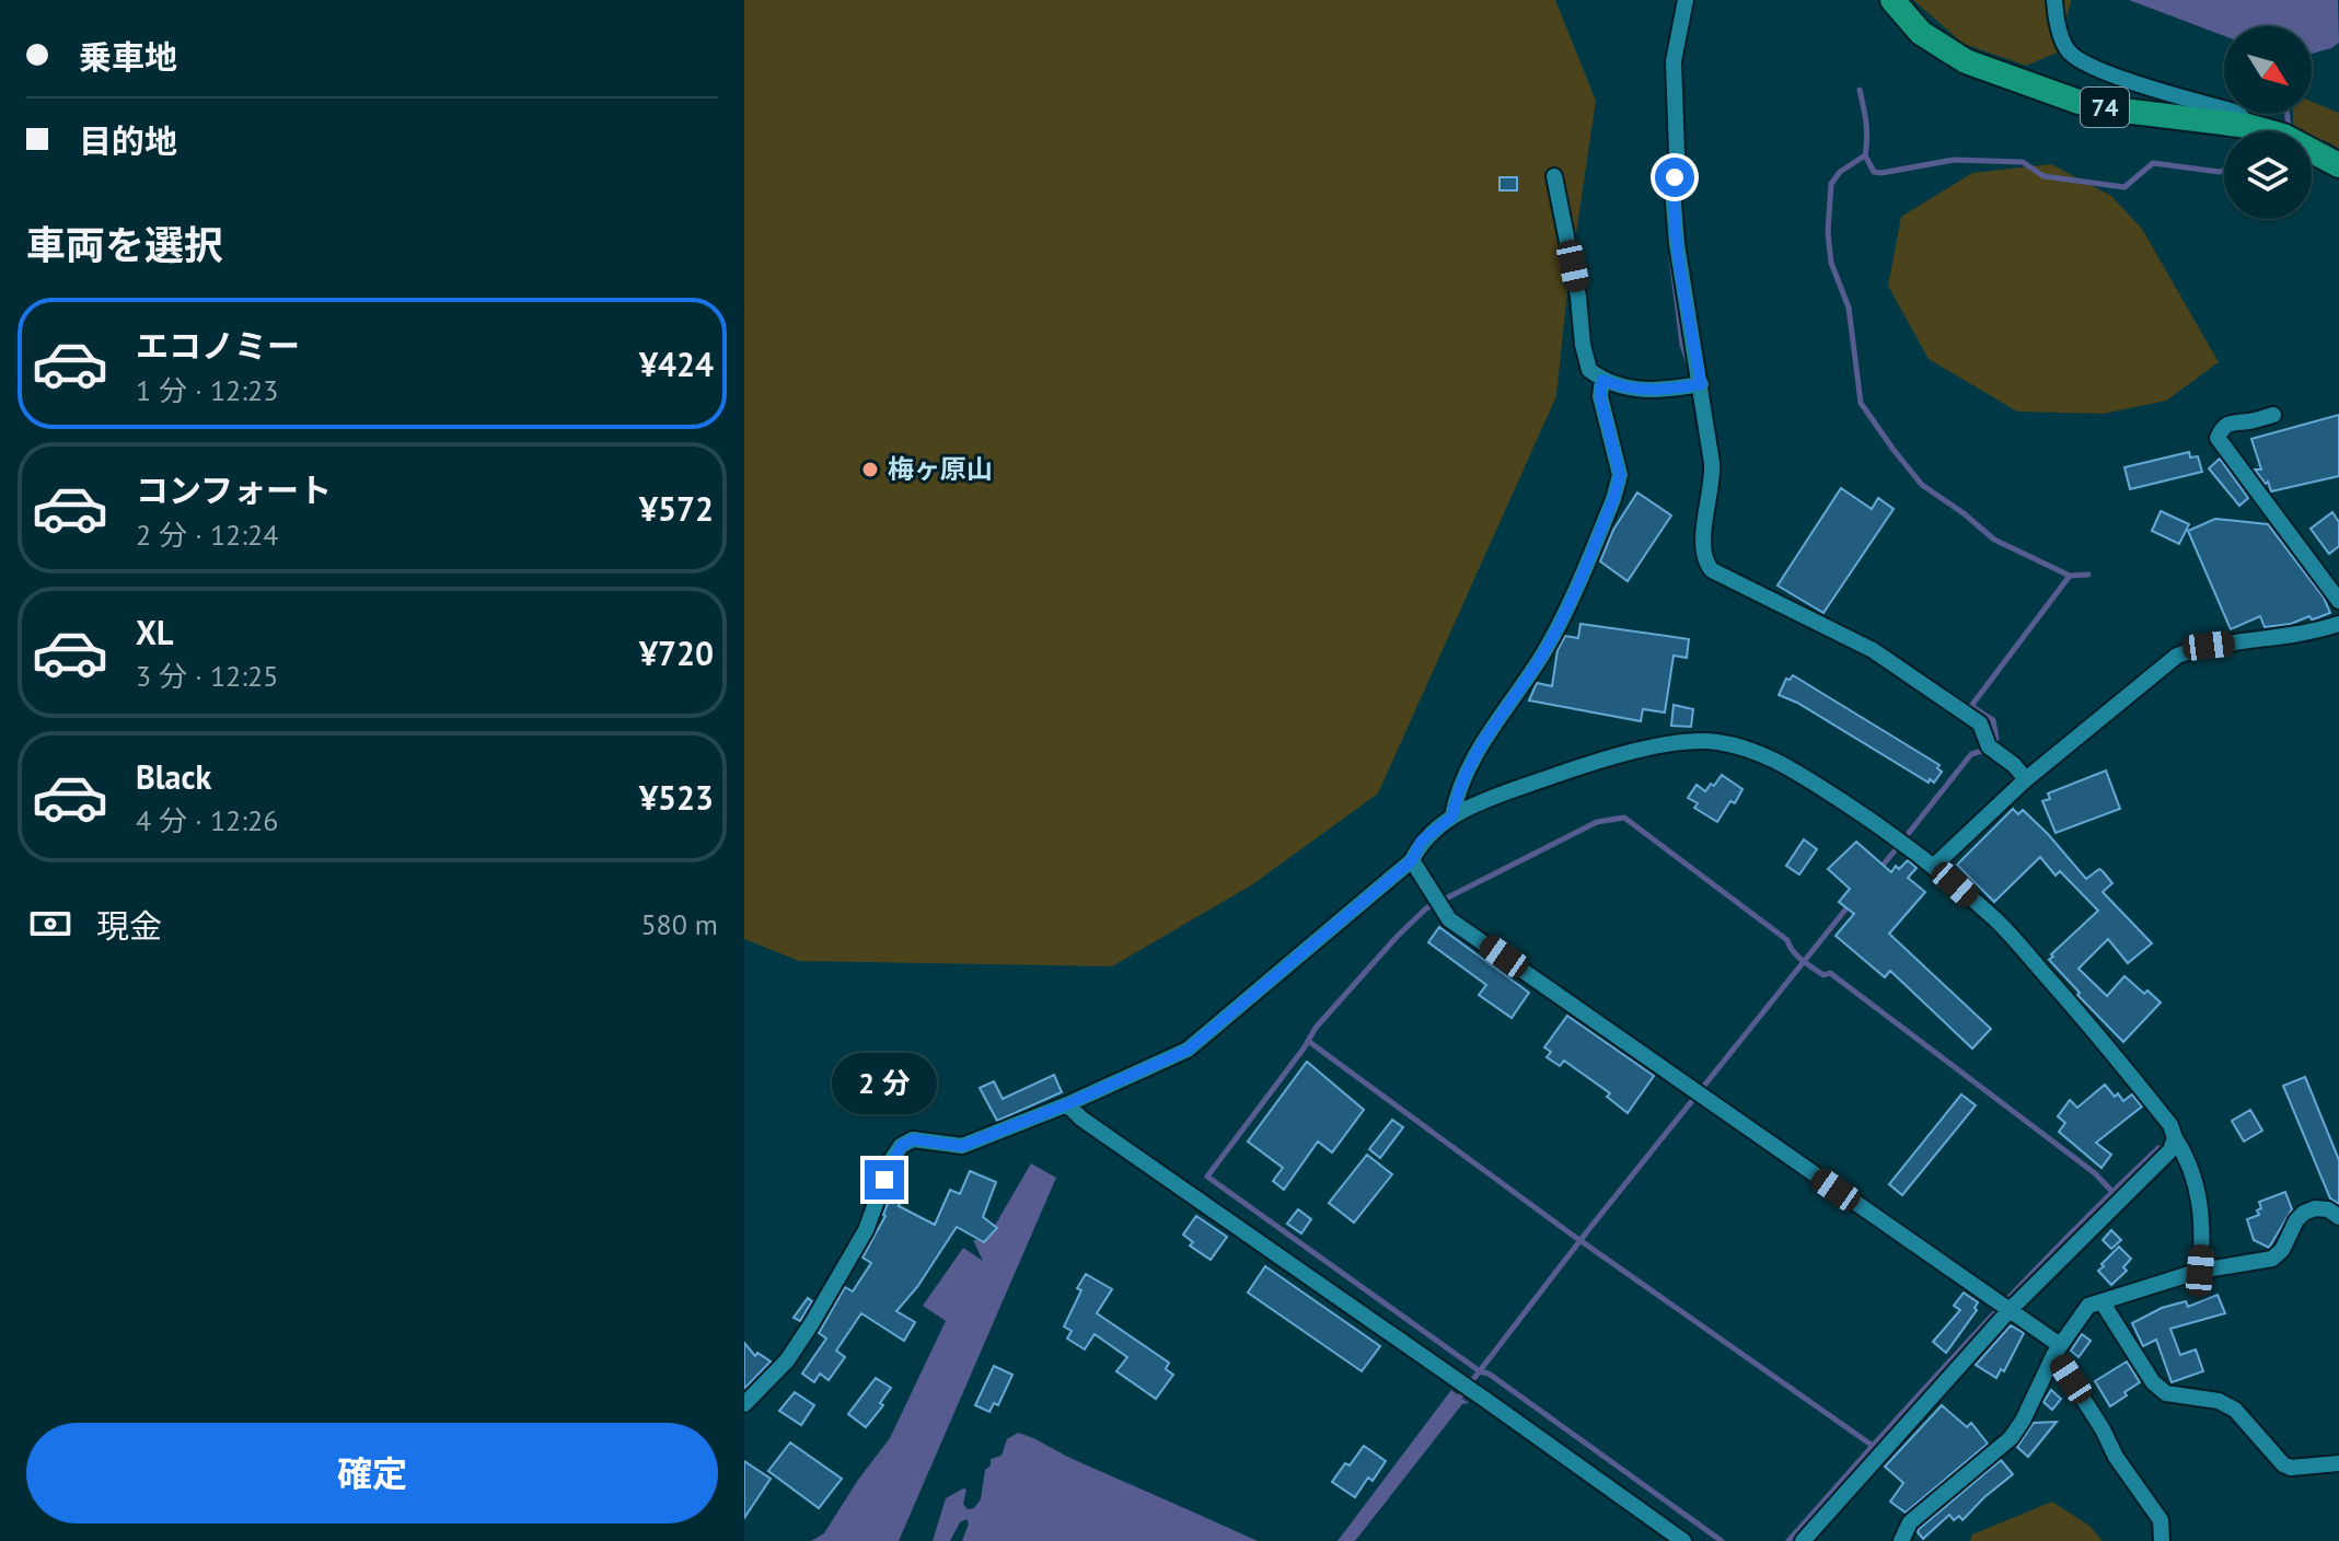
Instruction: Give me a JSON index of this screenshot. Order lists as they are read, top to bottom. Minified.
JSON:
{"streets":{"main road":["74"]},"places":["梅ヶ原山"],"north":"bottom right","page":{"banner":["乗車地","目的地"],"heading":"車両を選択","list":[{"name":"エコノミー","note":"1 分 · 12:23","value":"¥424"},{"name":"コンフォート","note":"2 分 · 12:24","value":"¥572"},{"name":"XL","note":"3 分 · 12:25","value":"¥720"},{"name":"Black","note":"4 分 · 12:26","value":"¥523"}],"pay":["現金","580 m"],"bubble":"2 分","buttons":"確定"}}
